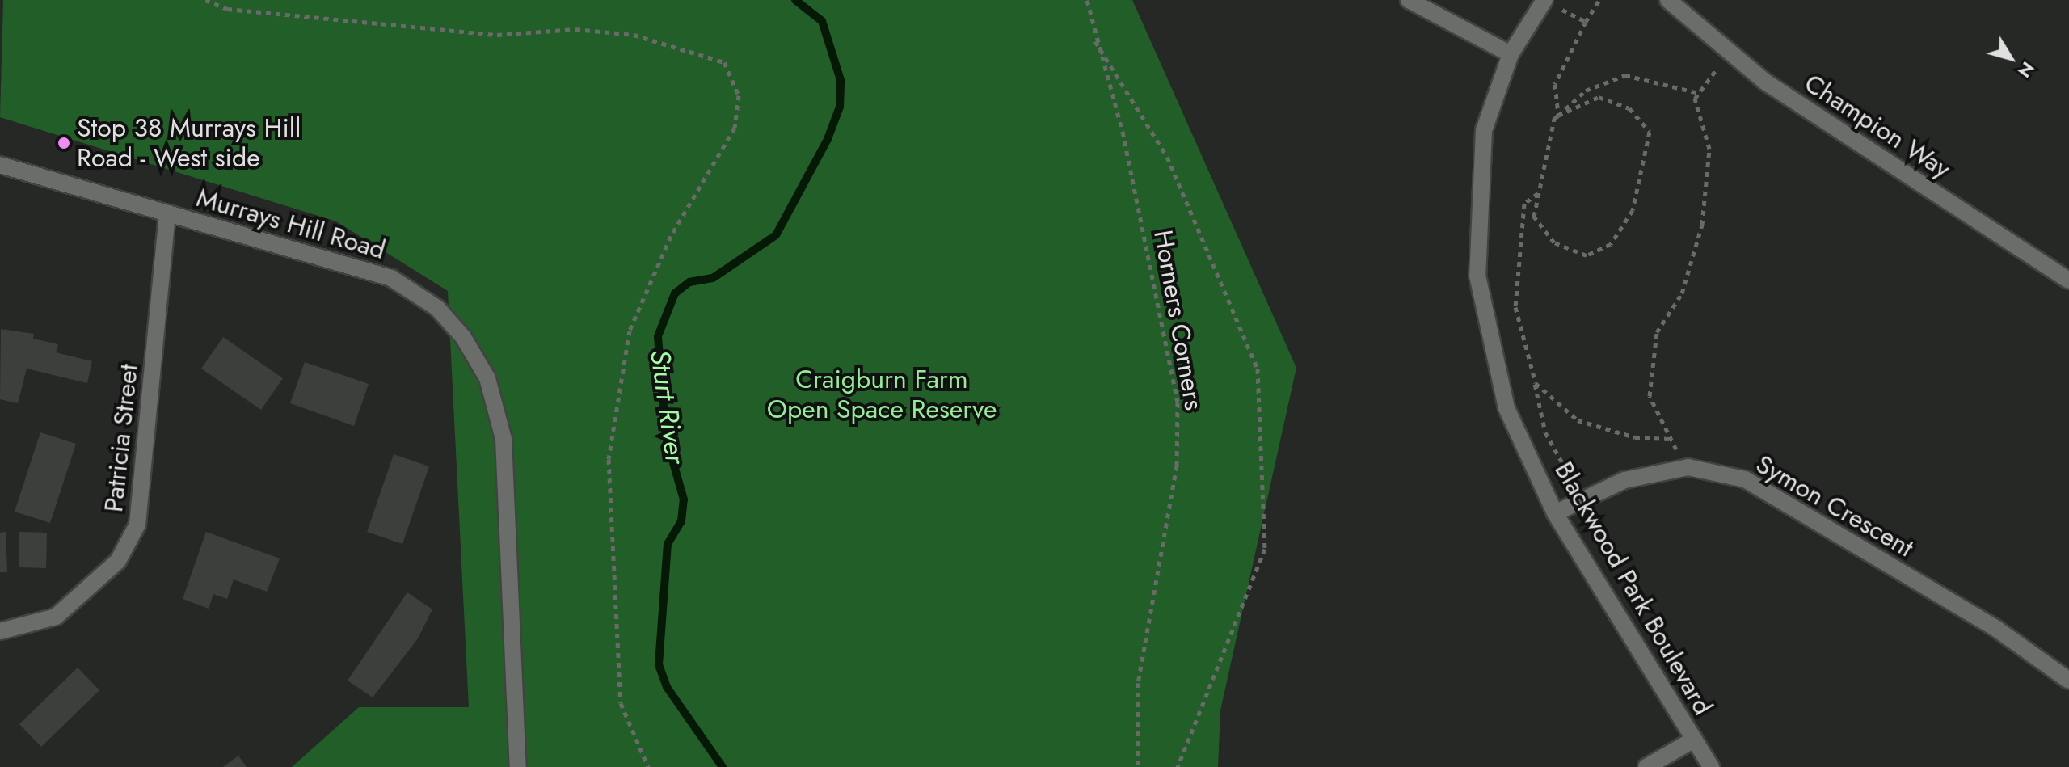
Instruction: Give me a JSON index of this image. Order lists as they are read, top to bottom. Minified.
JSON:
{"streets":{"street":["Champion Way","Murrays Hill Road","Patricia Street","Symon Crescent","Blackwood Park Boulevard"],"path":["Horners Corners"]},"crossings":[["Murrays Hill Road","Patricia Street"],["Symon Crescent","Blackwood Park Boulevard"]],"water":["Sturt River"],"parks":["Craigburn Farm Open Space Reserve"],"places":["Stop 38 Murrays Hill Road - West side"],"north":"bottom right"}
